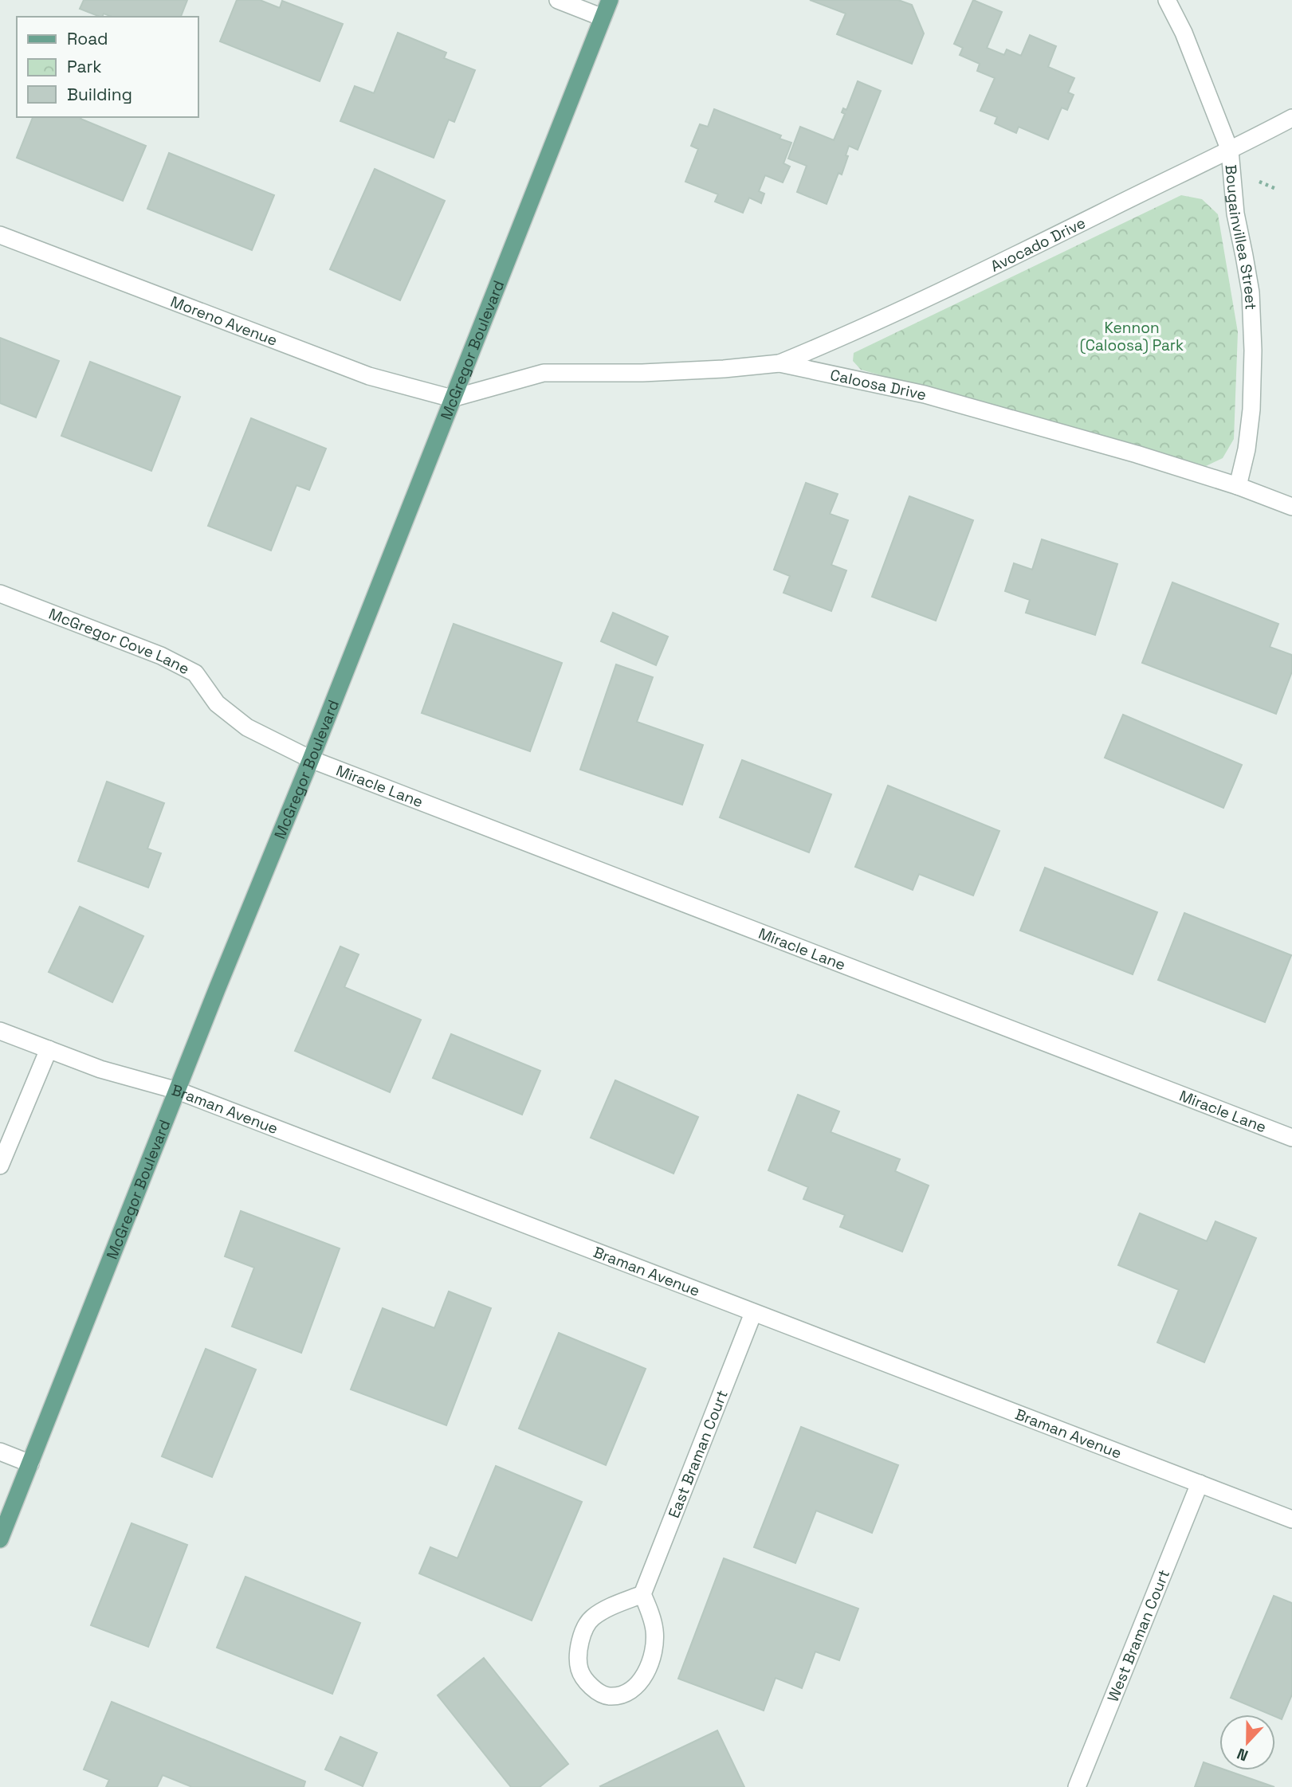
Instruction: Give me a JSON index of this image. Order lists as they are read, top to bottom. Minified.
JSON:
{"streets":{"main road":["McGregor Boulevard"],"street":["Bougainvillea Street","Avocado Drive","Moreno Avenue","Caloosa Drive","McGregor Cove Lane","Miracle Lane","Braman Avenue","East Braman Court","West Braman Court"]},"crossings":[["Bougainvillea Street","Avocado Drive"],["Bougainvillea Street","Caloosa Drive"],["Avocado Drive","Caloosa Drive"],["Moreno Avenue","McGregor Boulevard"],["Moreno Avenue","Caloosa Drive"],["McGregor Boulevard","Caloosa Drive"],["McGregor Boulevard","McGregor Cove Lane"],["McGregor Boulevard","Miracle Lane"],["McGregor Boulevard","Braman Avenue"],["McGregor Cove Lane","Miracle Lane"],["Braman Avenue","East Braman Court"],["Braman Avenue","West Braman Court"]],"parks":["Kennon (Caloosa) Park"],"legend":["Road","Park","Building"],"north":"bottom"}
